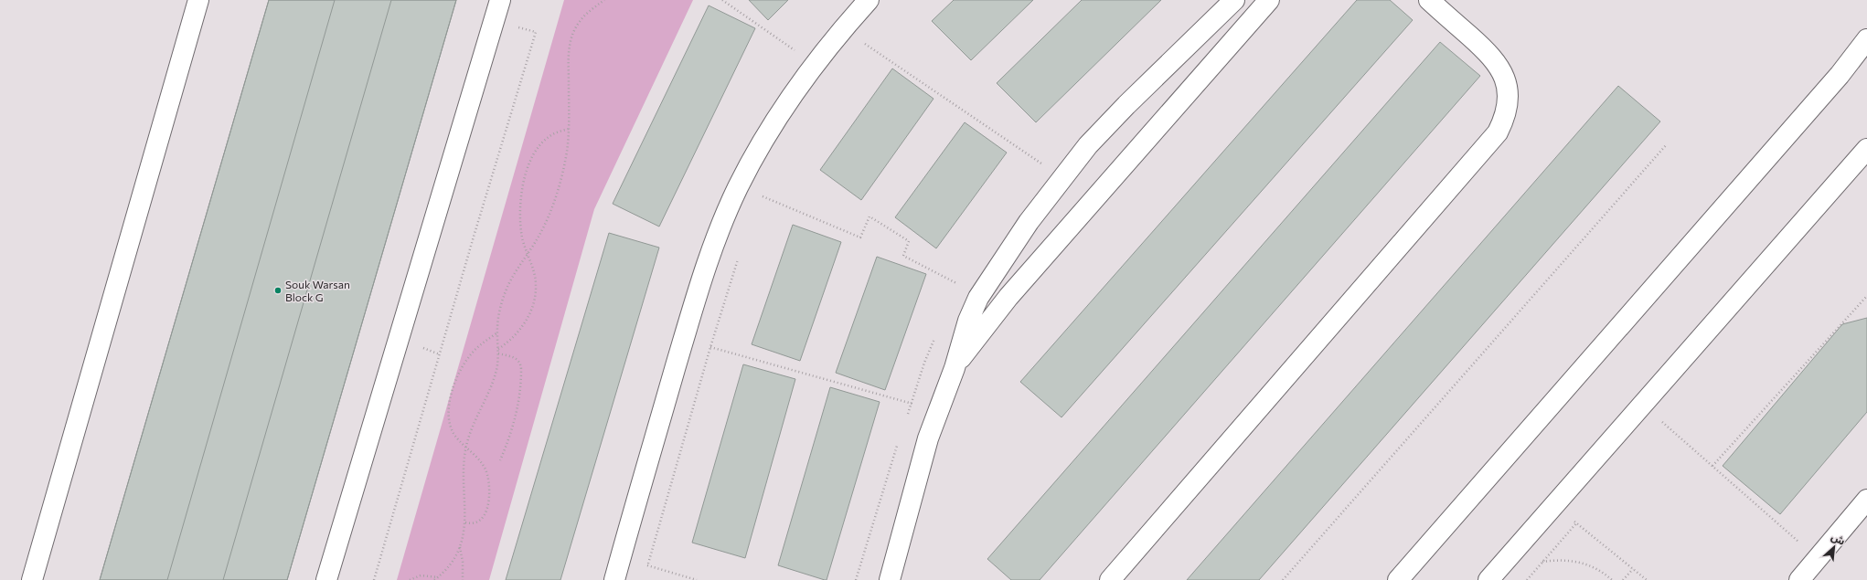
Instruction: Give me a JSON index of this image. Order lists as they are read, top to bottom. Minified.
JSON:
{"places":["Souk Warsan Block G"],"north":"top right"}
